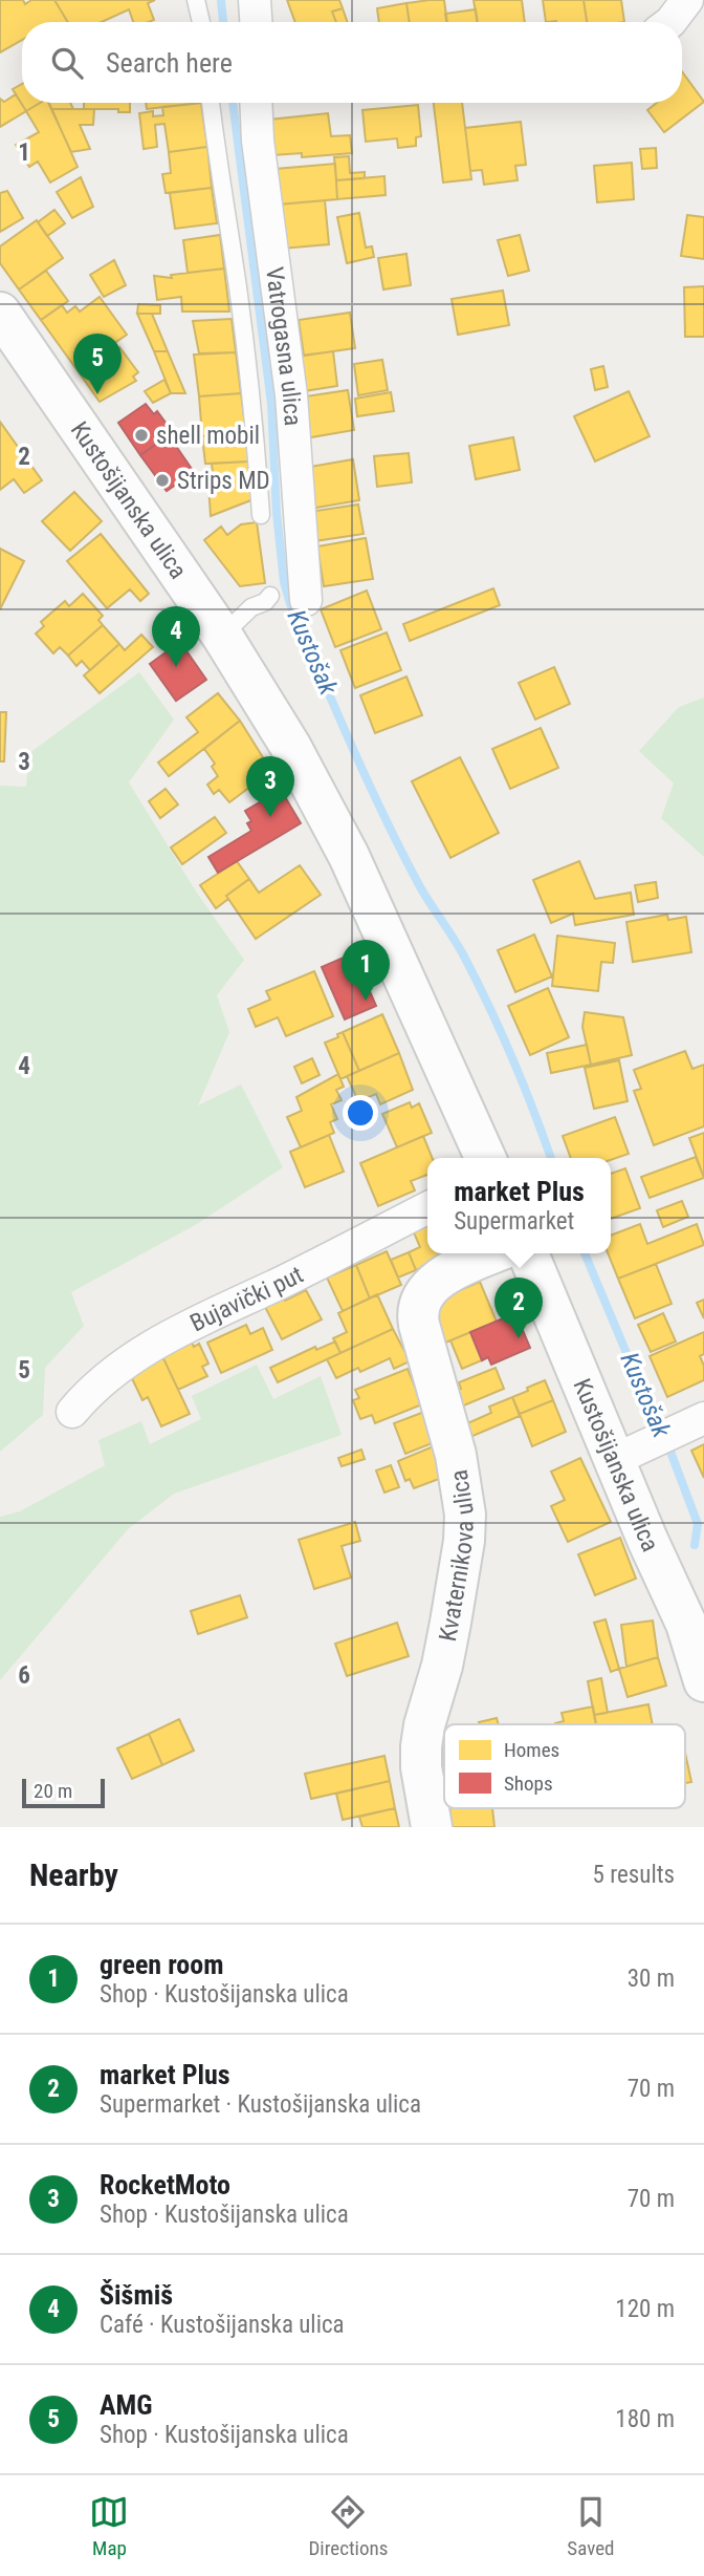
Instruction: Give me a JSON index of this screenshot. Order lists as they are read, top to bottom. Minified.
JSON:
{"streets":{"street":["Vatrogasna ulica","Kustošijanska ulica","Bujavički put","Kvaternikova ulica"]},"water":["Kustošak"],"places":["shell mobil","Strips MD"],"legend":["Homes","Shops"],"scale_bar":"20 m","page":{"search":"Search here","pins":["5","4","3","1","2"],"popup":["market Plus","Supermarket"],"scale":"20 m","heading":["Nearby","5 results"],"list":[{"mark":"1","name":"green room","note":"Shop · Kustošijanska ulica","value":"30 m"},{"mark":"2","name":"market Plus","note":"Supermarket · Kustošijanska ulica","value":"70 m"},{"mark":"3","name":"RocketMoto","note":"Shop · Kustošijanska ulica","value":"70 m"},{"mark":"4","name":"Šišmiš","note":"Café · Kustošijanska ulica","value":"120 m"},{"mark":"5","name":"AMG","note":"Shop · Kustošijanska ulica","value":"180 m"}],"nav":["Map","Directions","Saved"]},"grid":{"rows":["1","2","3","4","5","6"]}}
